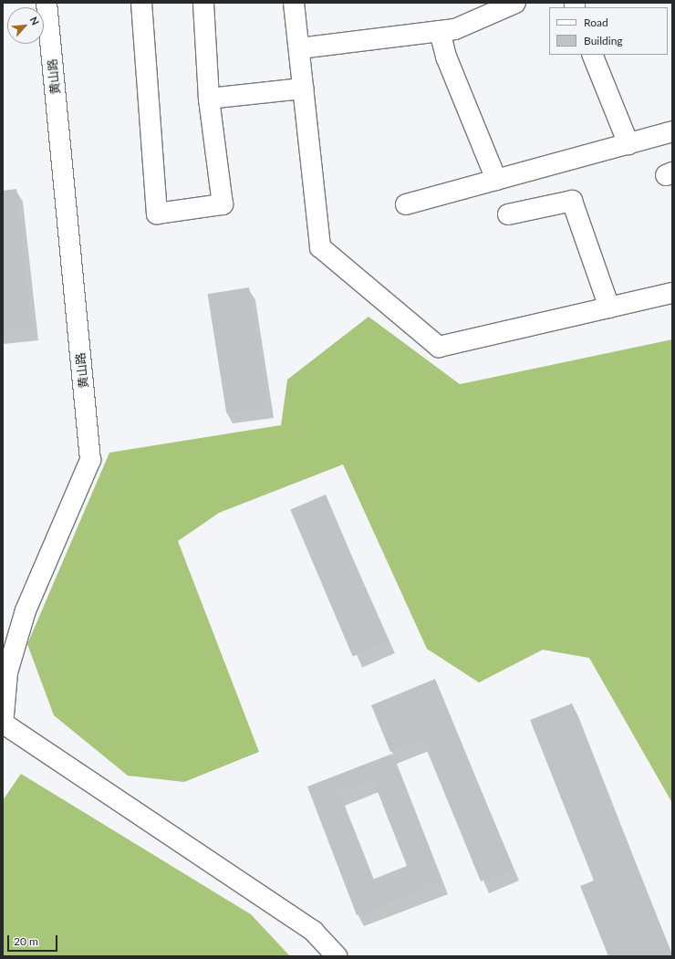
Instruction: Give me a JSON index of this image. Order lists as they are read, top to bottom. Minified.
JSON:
{"streets":{"street":["黄山路"]},"legend":["Road","Building"],"scale_bar":"20 m","north":"top right"}
